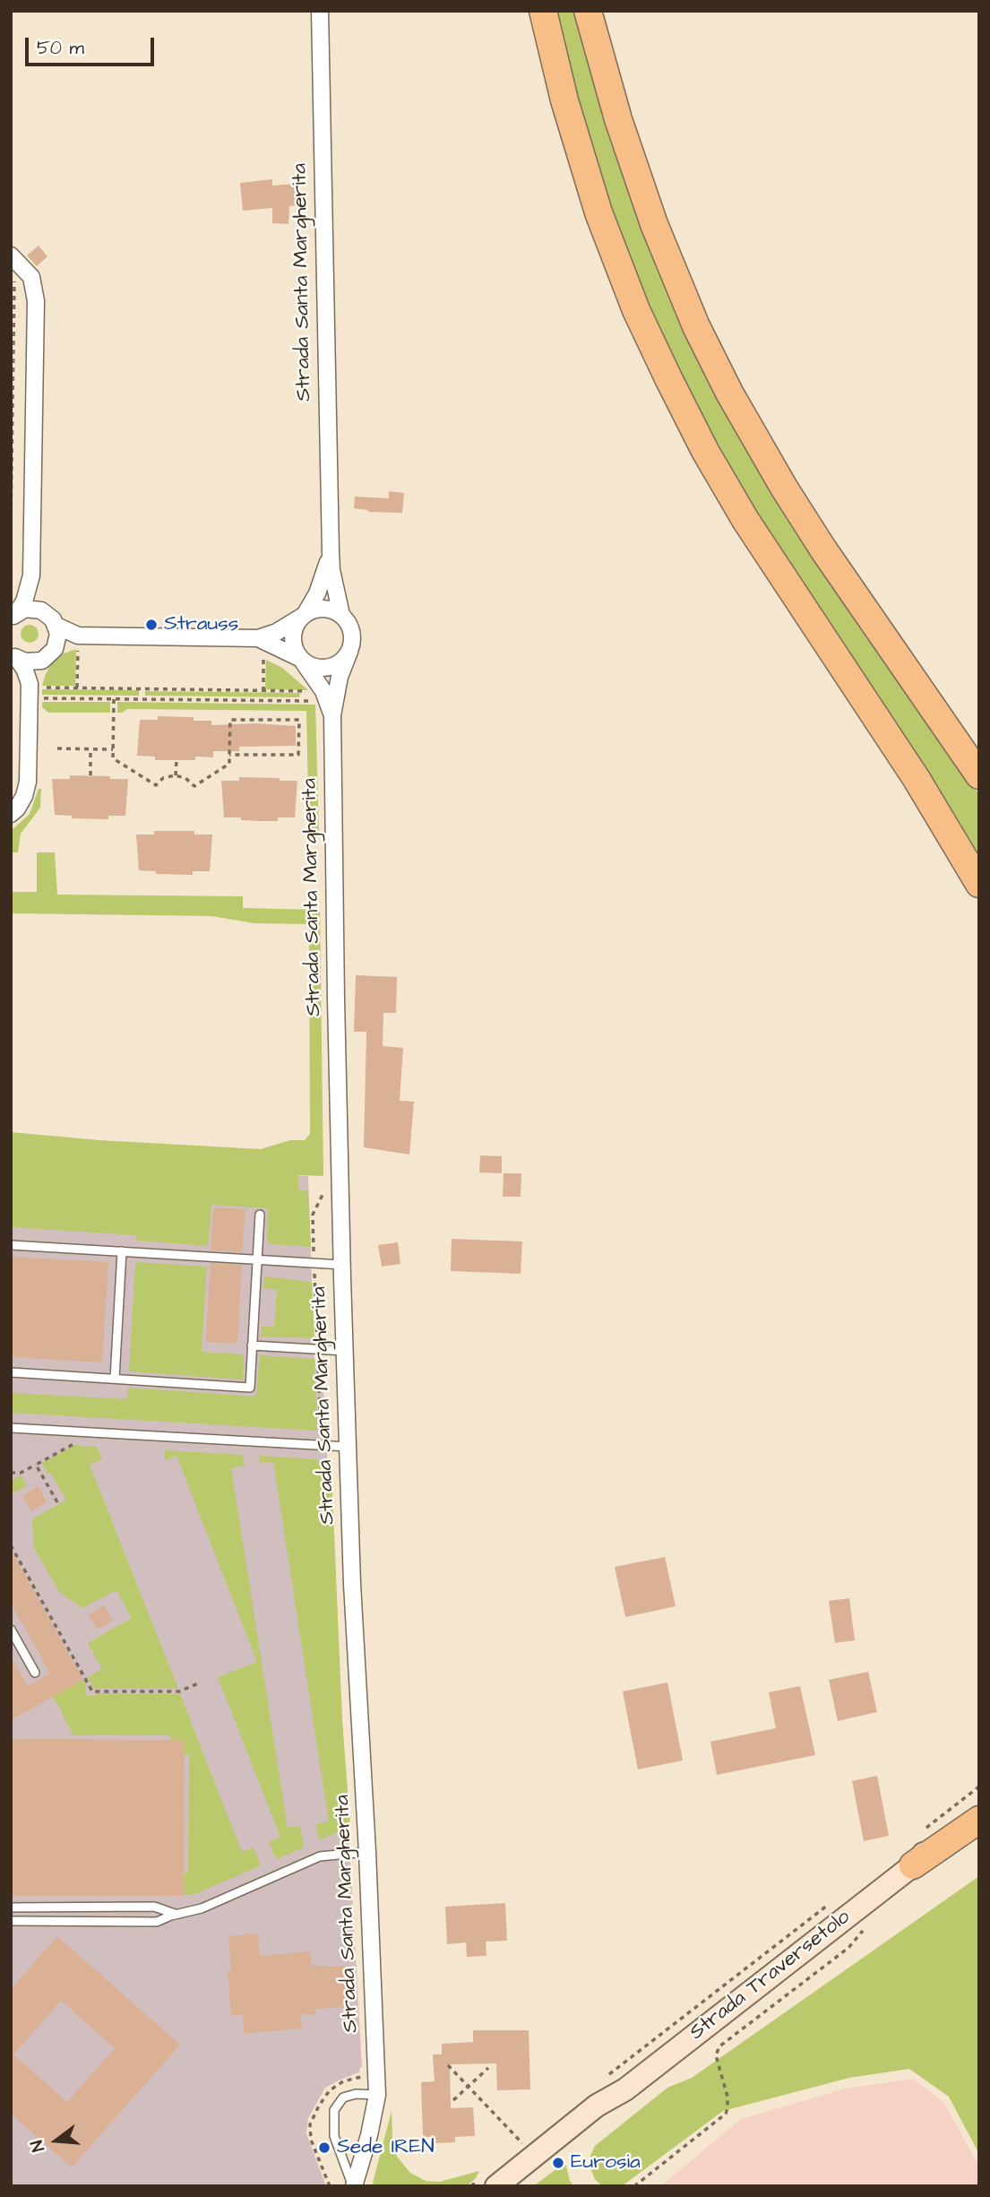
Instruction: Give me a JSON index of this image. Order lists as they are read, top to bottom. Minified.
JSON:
{"streets":{"main road":["Strada Traversetolo"],"street":["Strada Santa Margherita"]},"places":["Strauss","Sede IREN","Eurosia"],"scale_bar":"50 m","north":"left"}
